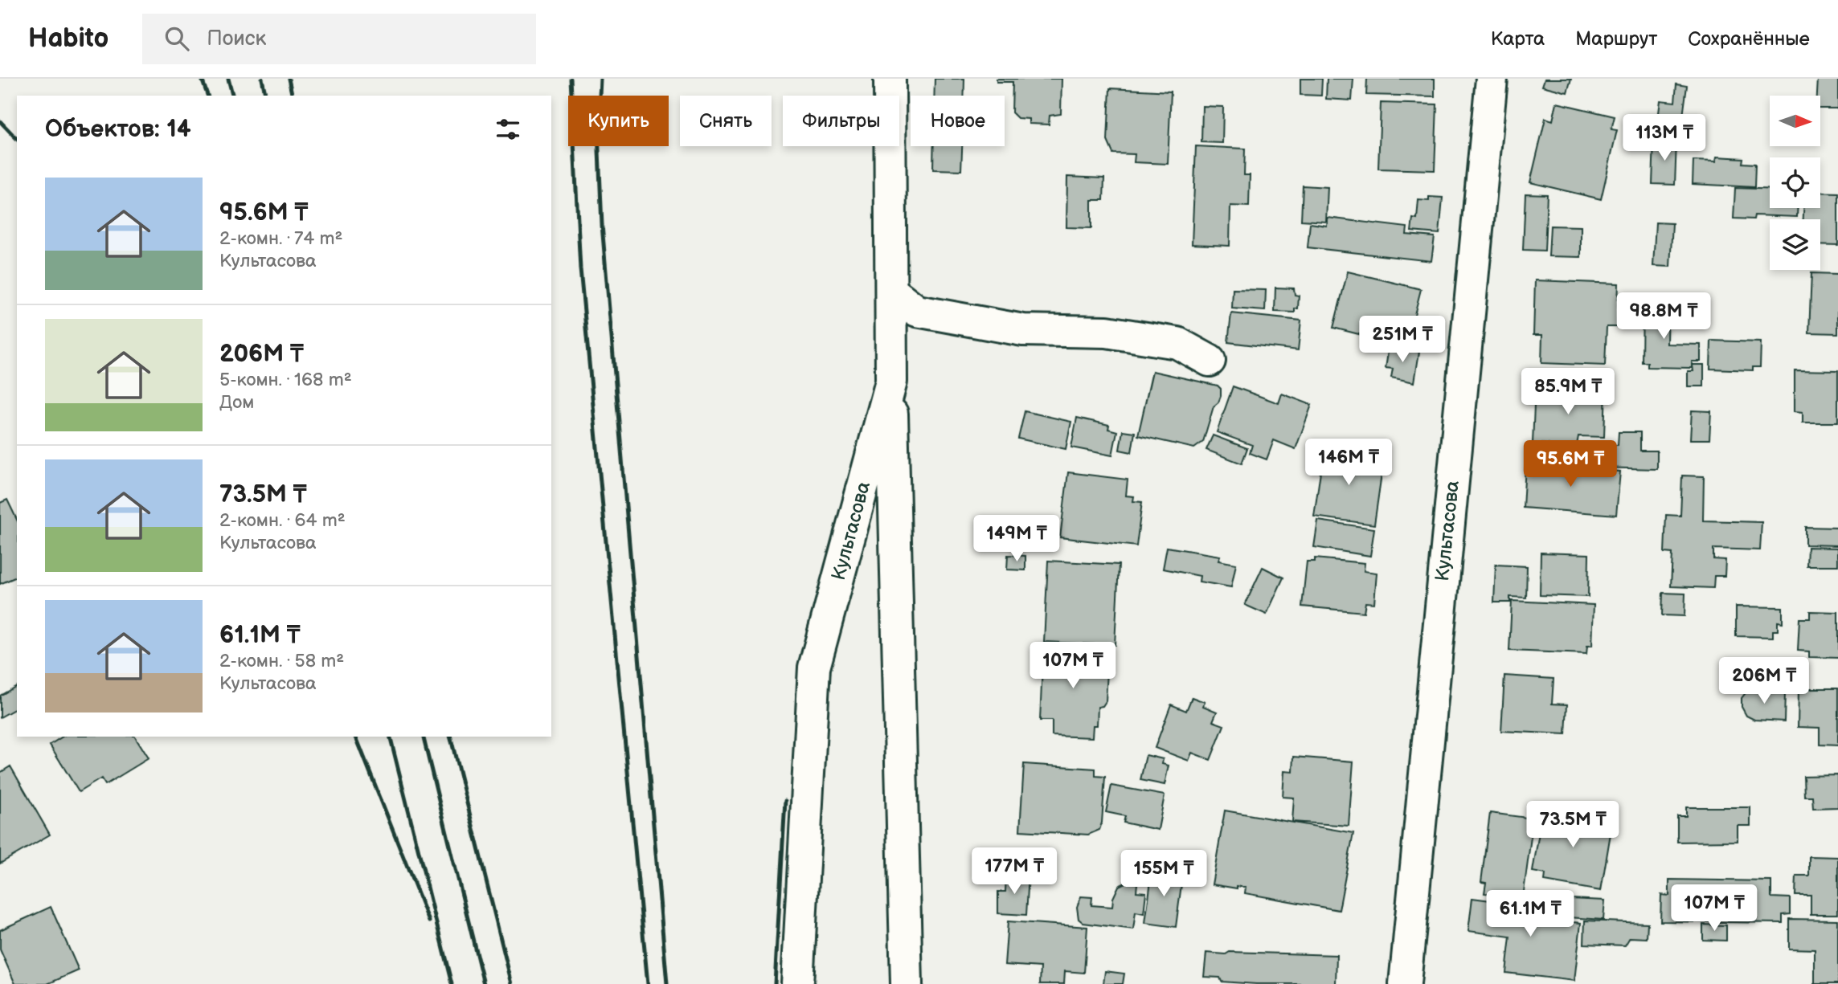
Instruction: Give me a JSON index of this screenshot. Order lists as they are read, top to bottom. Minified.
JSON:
{"streets":{"street":["Культасова"]},"north":"right","page":{"header":"Habito","search":"Поиск","nav":["Карта","Маршрут","Сохранённые"],"chip":["Купить","Снять","Фильтры","Новое"],"heading":"Объектов: 14","price":["113M ₸","98.8M ₸","251M ₸","85.9M ₸","146M ₸","95.6M ₸","149M ₸","107M ₸","206M ₸","73.5M ₸","177M ₸","155M ₸","107M ₸","61.1M ₸"],"list":[{"name":"95.6M ₸","note":"2-комн. · 74 m² · Культасова"},{"name":"206M ₸","note":"5-комн. · 168 m² · Дом"},{"name":"73.5M ₸","note":"2-комн. · 64 m² · Культасова"},{"name":"61.1M ₸","note":"2-комн. · 58 m² · Культасова"}]}}
